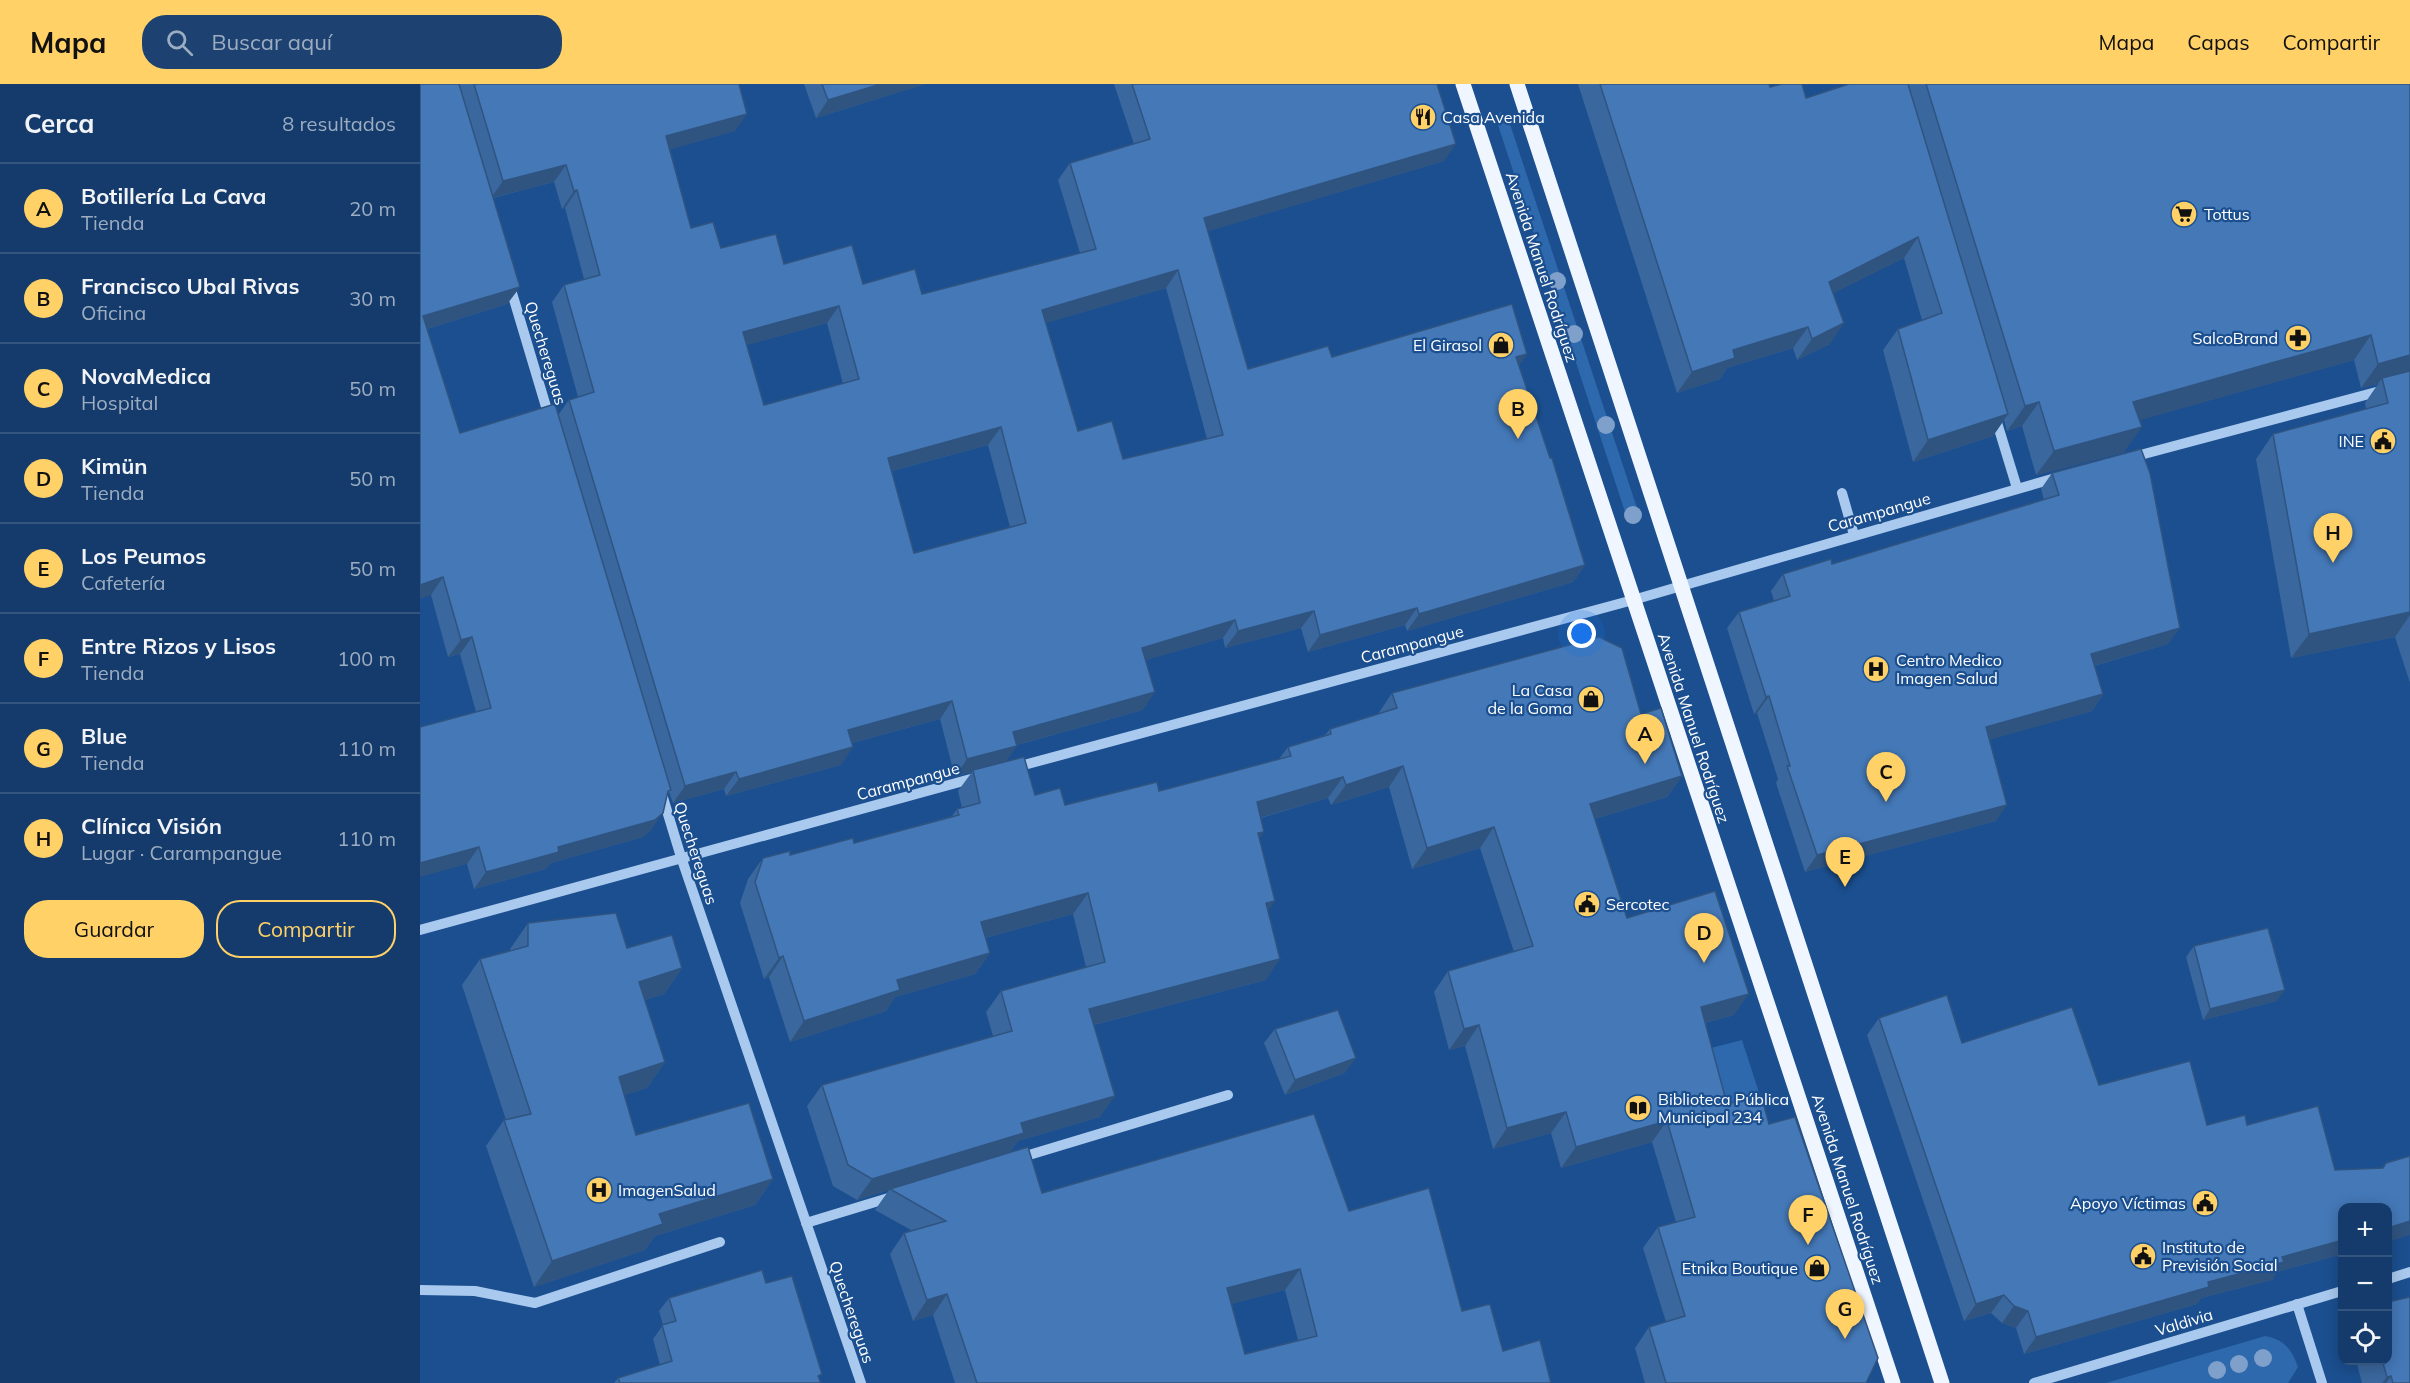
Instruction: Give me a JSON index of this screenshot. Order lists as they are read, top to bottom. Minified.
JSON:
{"streets":{"main road":["Avenida Manuel Rodríguez"],"street":["Quechereguas","Carampangue","Valdivia"]},"crossings":[["Avenida Manuel Rodríguez","Carampangue"],["Quechereguas","Carampangue"]],"places":{"restaurant":["Casa Avenida"],"supermarket":["Tottus"],"pharmacy":["SalcoBrand"],"shop":["El Girasol","La Casa de la Goma","Etnika Boutique"],"public building":["INE","Sercotec","Apoyo Víctimas","Instituto de Previsión Social"],"hospital":["Centro Medico Imagen Salud","ImagenSalud"],"library":["Biblioteca Pública Municipal 234"]},"page":{"header":"Mapa","search":"Buscar aquí","nav":["Mapa","Capas","Compartir"],"heading":["Cerca","8 resultados"],"list":[{"mark":"A","name":"Botillería La Cava","note":"Tienda","value":"20 m"},{"mark":"B","name":"Francisco Ubal Rivas","note":"Oficina","value":"30 m"},{"mark":"C","name":"NovaMedica","note":"Hospital","value":"50 m"},{"mark":"D","name":"Kimün","note":"Tienda","value":"50 m"},{"mark":"E","name":"Los Peumos","note":"Cafetería","value":"50 m"},{"mark":"F","name":"Entre Rizos y Lisos","note":"Tienda","value":"100 m"},{"mark":"G","name":"Blue","note":"Tienda","value":"110 m"},{"mark":"H","name":"Clínica Visión","note":"Lugar · Carampangue","value":"110 m"}],"pins":["B","H","A","C","E","D","F","G"],"buttons":["Guardar","Compartir"],"map_buttons":["+","−"]}}
